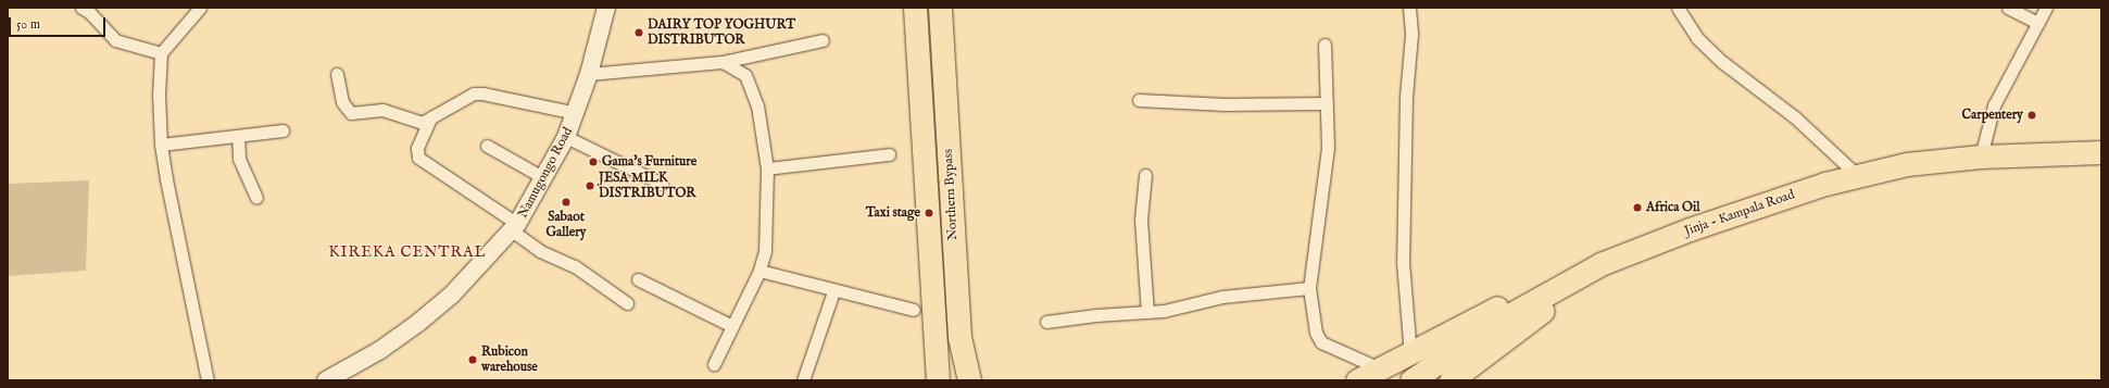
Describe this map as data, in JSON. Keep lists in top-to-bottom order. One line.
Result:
{"streets":{"highway":["Northern Bypass","Jinja - Kampala Road"],"main road":["Namugongo Road"]},"districts":["KIREKA CENTRAL"],"places":["DAIRY TOP YOGHURT DISTRIBUTOR","Carpentery","Gama's Furniture","JESA MILK DISTRIBUTOR","Sabaot Gallery","Africa Oil","Taxi stage","Rubicon warehouse"],"scale_bar":"50 m"}
